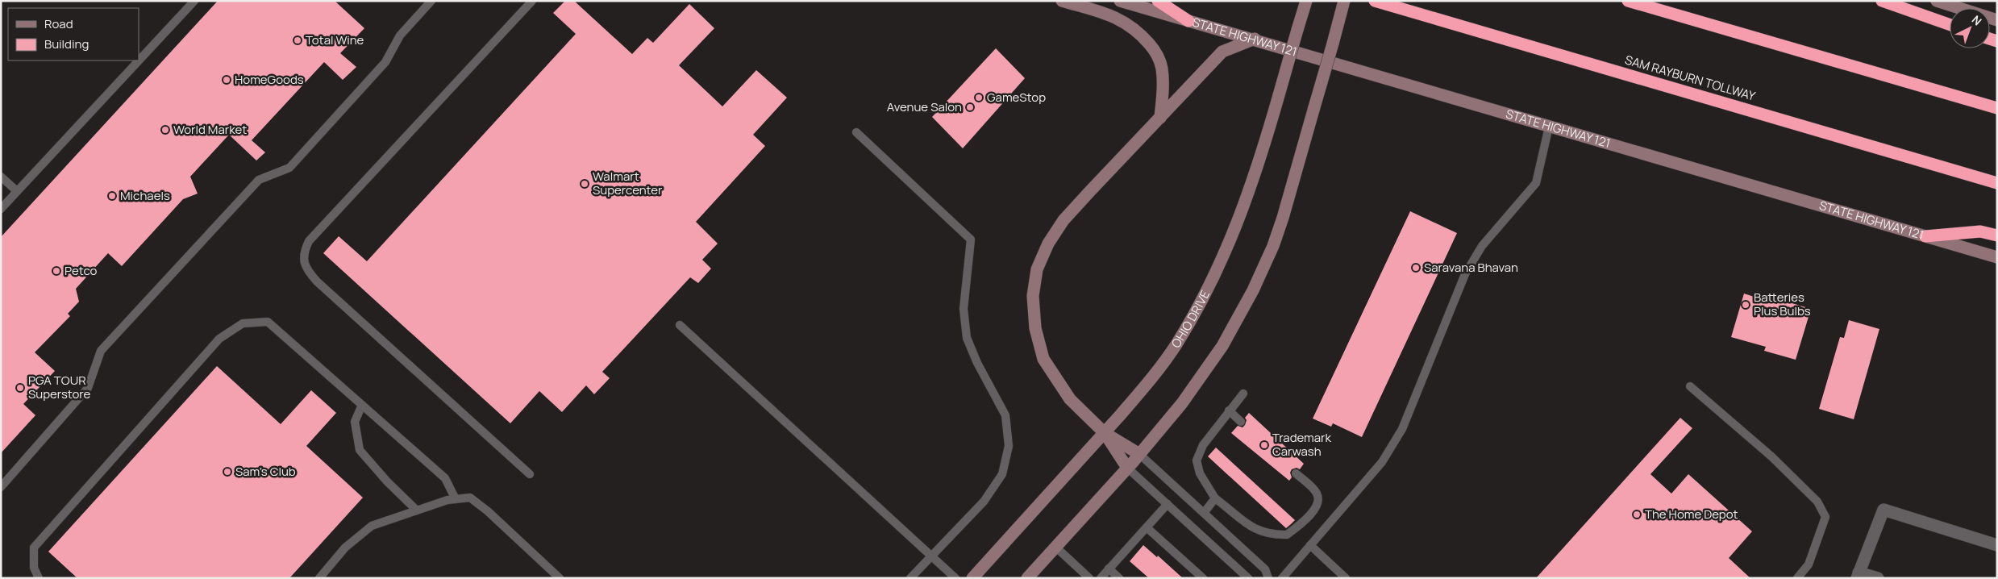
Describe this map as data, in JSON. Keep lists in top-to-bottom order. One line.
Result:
{"streets":{"highway":["SAM RAYBURN TOLLWAY"],"main road":["STATE HIGHWAY 121","OHIO DRIVE"]},"places":["Total Wine","HomeGoods","GameStop","Avenue Salon","World Market","Walmart Supercenter","Michaels","Saravana Bhavan","Petco","Batteries Plus Bulbs","PGA TOUR Superstore","Trademark Carwash","Sam's Club","The Home Depot"],"legend":["Road","Building"],"north":"top right"}
